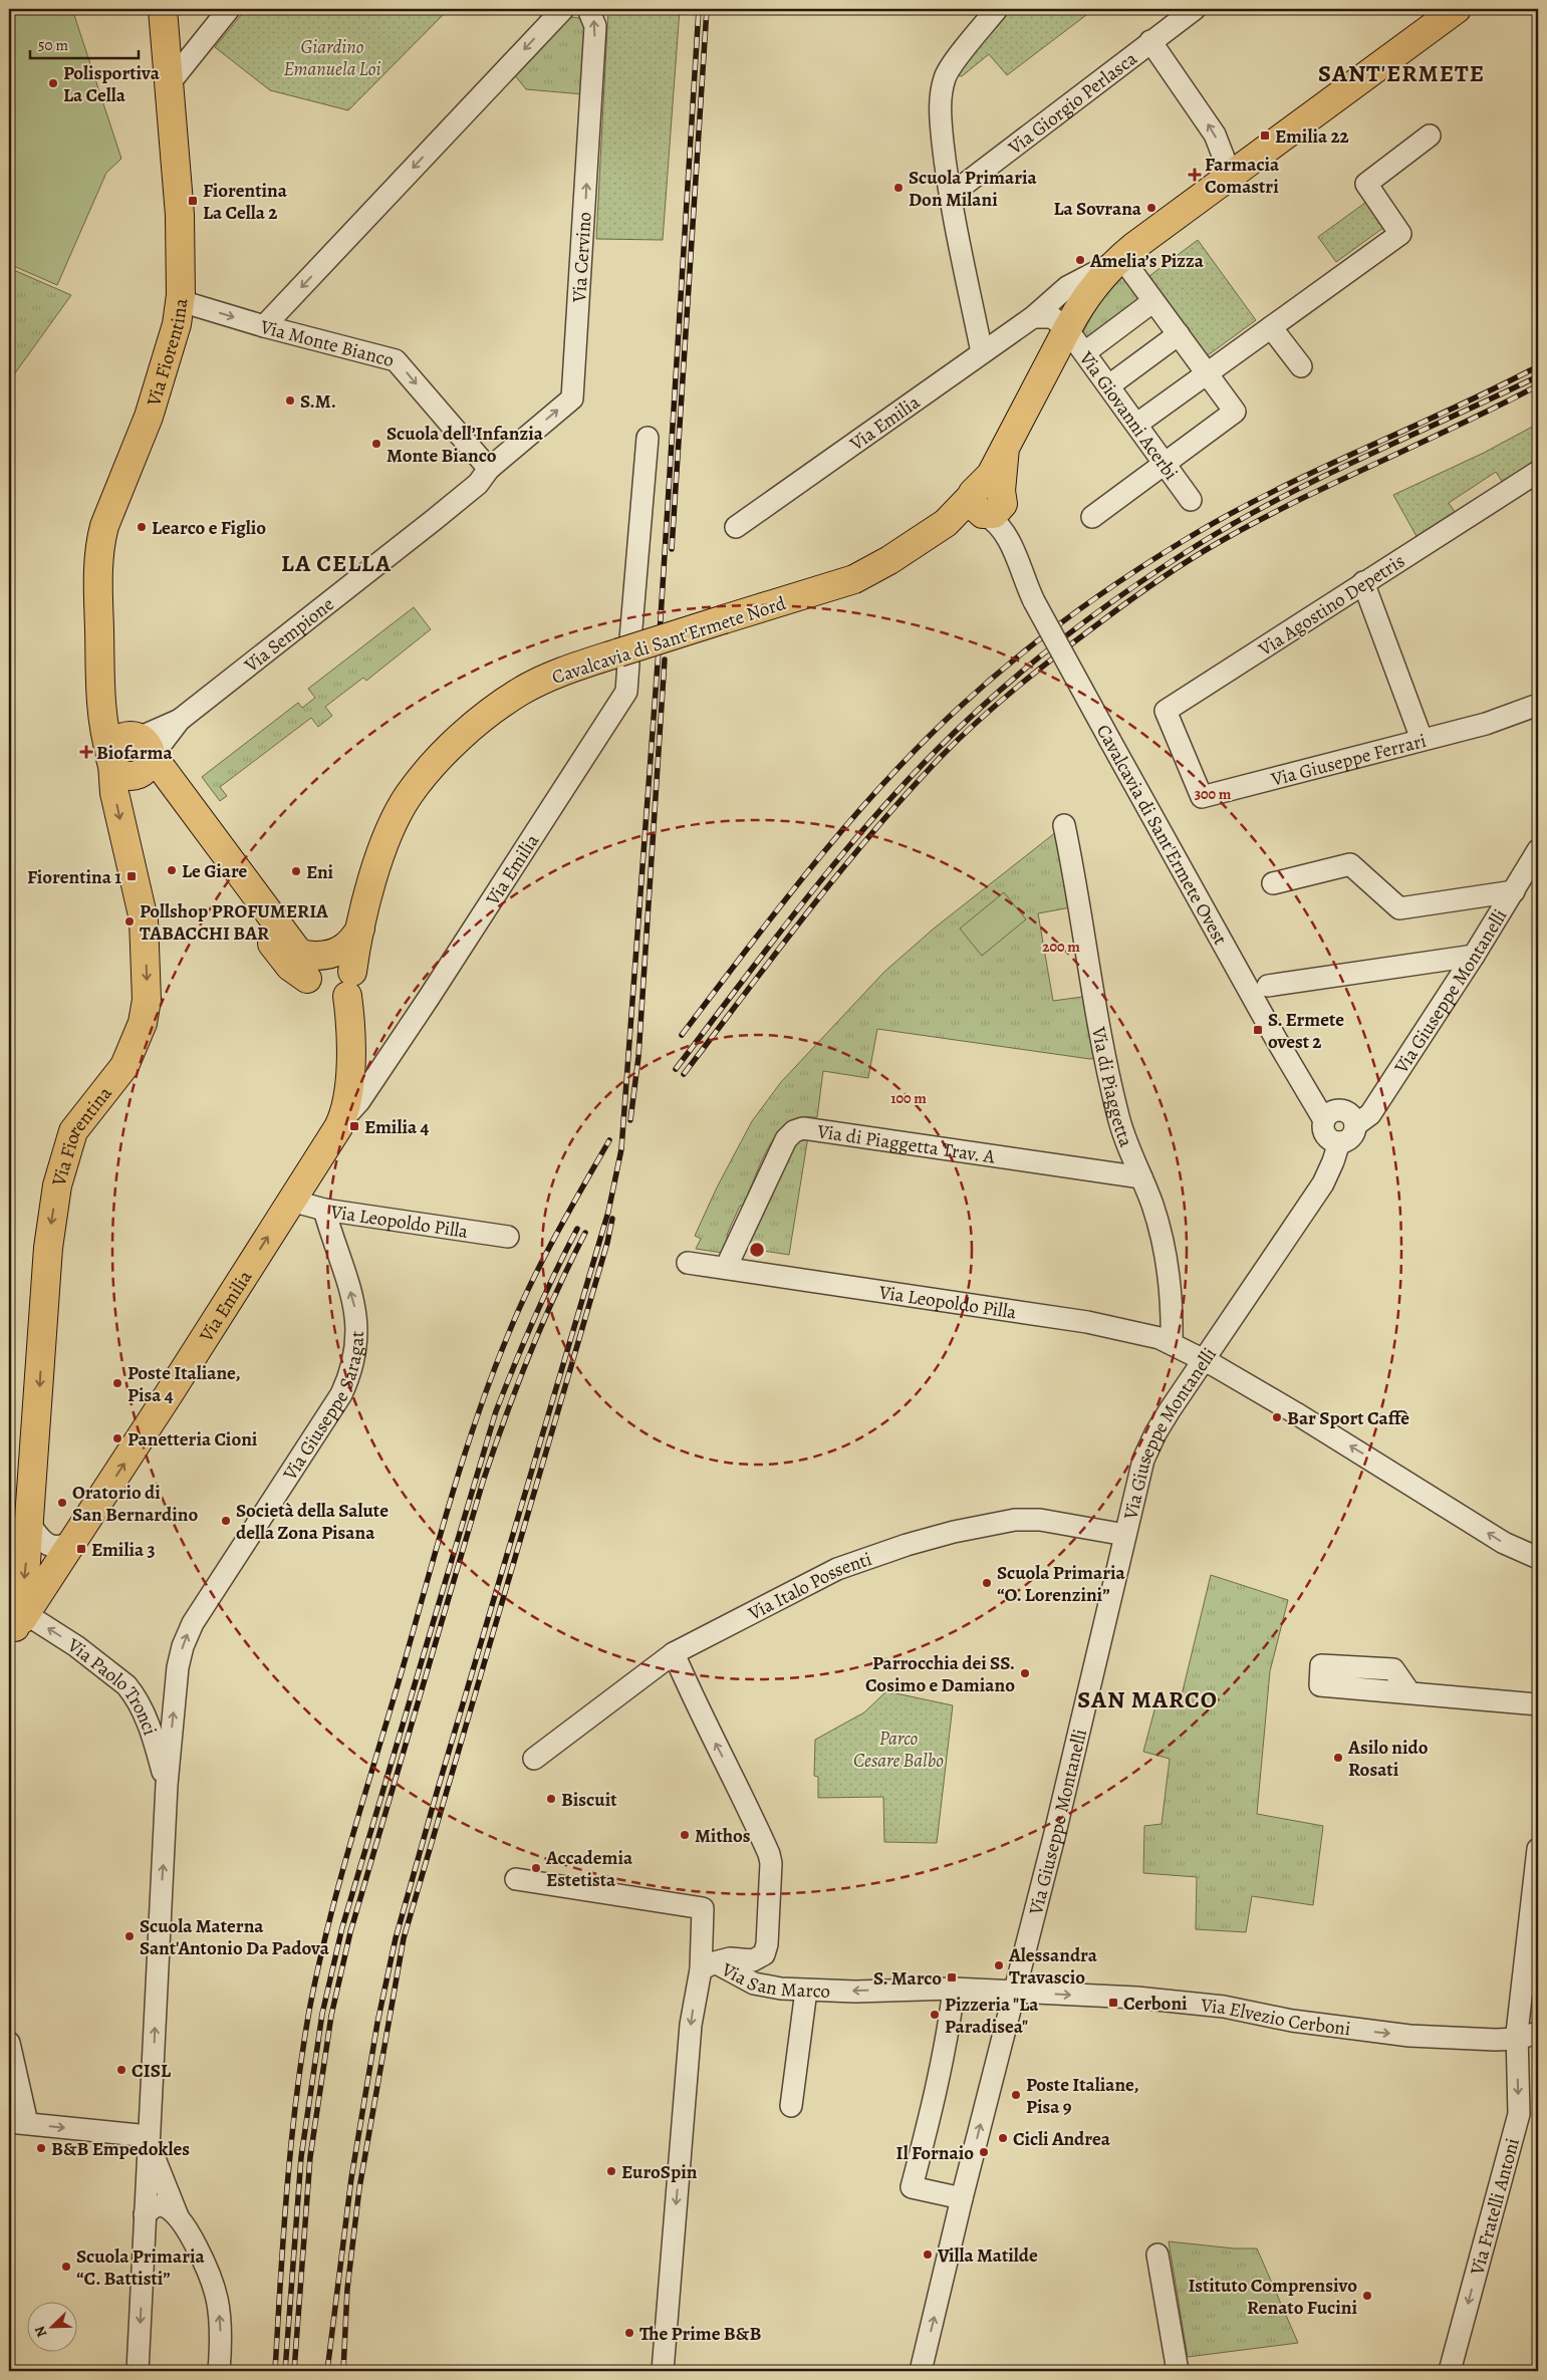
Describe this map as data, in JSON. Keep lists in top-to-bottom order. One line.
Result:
{"streets":{"main road":["Via Fiorentina","Via Emilia","Cavalcavia di Sant'Ermete Nord"],"street":["Via Giorgio Perlasca","Via Cervino","Via Monte Bianco","Via Giovanni Acerbi","Via Agostino Depetris","Via Sempione","Via Giuseppe Ferrari","Cavalcavia di Sant'Ermete Ovest","Via Giuseppe Montanelli","Via di Piaggetta","Via di Piaggetta Trav. A","Via Leopoldo Pilla","Via Giuseppe Saragat","Via Italo Possenti","Via Paolo Tronci","Via San Marco","Via Elvezio Cerboni","Via Fratelli Antoni"]},"crossings":[["Via Cervino","Via Monte Bianco"],["Via Cervino","Via Sempione"],["Via Monte Bianco","Via Fiorentina"],["Via Monte Bianco","Via Sempione"],["Via Fiorentina","Via Emilia"],["Via Fiorentina","Via Paolo Tronci"],["Via Giovanni Acerbi","Via Emilia"],["Via Emilia","Cavalcavia di Sant'Ermete Nord"],["Via Emilia","Cavalcavia di Sant'Ermete Ovest"],["Via Emilia","Via Leopoldo Pilla"],["Via Emilia","Via Paolo Tronci"],["Via Agostino Depetris","Via Giuseppe Ferrari"],["Cavalcavia di Sant'Ermete Nord","Cavalcavia di Sant'Ermete Ovest"],["Cavalcavia di Sant'Ermete Ovest","Via Giuseppe Montanelli"],["Via Giuseppe Montanelli","Via Leopoldo Pilla"],["Via Giuseppe Montanelli","Via Italo Possenti"],["Via Giuseppe Montanelli","Via San Marco"],["Via Giuseppe Montanelli","Via Elvezio Cerboni"],["Via di Piaggetta","Via di Piaggetta Trav. A"],["Via di Piaggetta","Via Leopoldo Pilla"],["Via di Piaggetta Trav. A","Via Leopoldo Pilla"],["Via Leopoldo Pilla","Via Giuseppe Saragat"],["Via Giuseppe Saragat","Via Paolo Tronci"],["Via San Marco","Via Elvezio Cerboni"],["Via Elvezio Cerboni","Via Fratelli Antoni"]],"one_way":["Via Cervino","Via Monte Bianco","Via Fiorentina","Via Paolo Tronci","Via Elvezio Cerboni","Via Fratelli Antoni"],"districts":["SANT'ERMETE","LA CELLA","SAN MARCO"],"parks":["Giardino Emanuela Loi","Parco Cesare Balbo"],"places":{"other":["Polisportiva La Cella","Scuola Primaria Don Milani","La Sovrana","Amelia’s Pizza","S.M.","Scuola dell’Infanzia Monte Bianco","Learco e Figlio","Le Giare","Eni","Pollshop PROFUMERIA TABACCHI BAR","Poste Italiane, Pisa 4","Bar Sport Caffè","Panetteria Cioni","Oratorio di San Bernardino","Società della Salute della Zona Pisana","Scuola Primaria “O. Lorenzini”","Parrocchia dei SS. Cosimo e Damiano","Asilo nido Rosati","Biscuit","Mithos","Accademia Estetista","Scuola Materna Sant'Antonio Da Padova","Alessandra Travascio","Pizzeria \"La Paradisea\"","CISL","Poste Italiane, Pisa 9","Cicli Andrea","B&B Empedokles","Il Fornaio","EuroSpin","Villa Matilde","Scuola Primaria “C. Battisti”","Istituto Comprensivo Renato Fucini","The Prime B&B"],"transit":["Emilia 22","Fiorentina La Cella 2","Fiorentina 1","S. Ermete ovest 2","Emilia 4","Emilia 3","S. Marco","Cerboni"],"health":["Farmacia Comastri","Biofarma"]},"scale_bar":"50 m","north":"bottom left","rings":["300 m","200 m","100 m"]}
